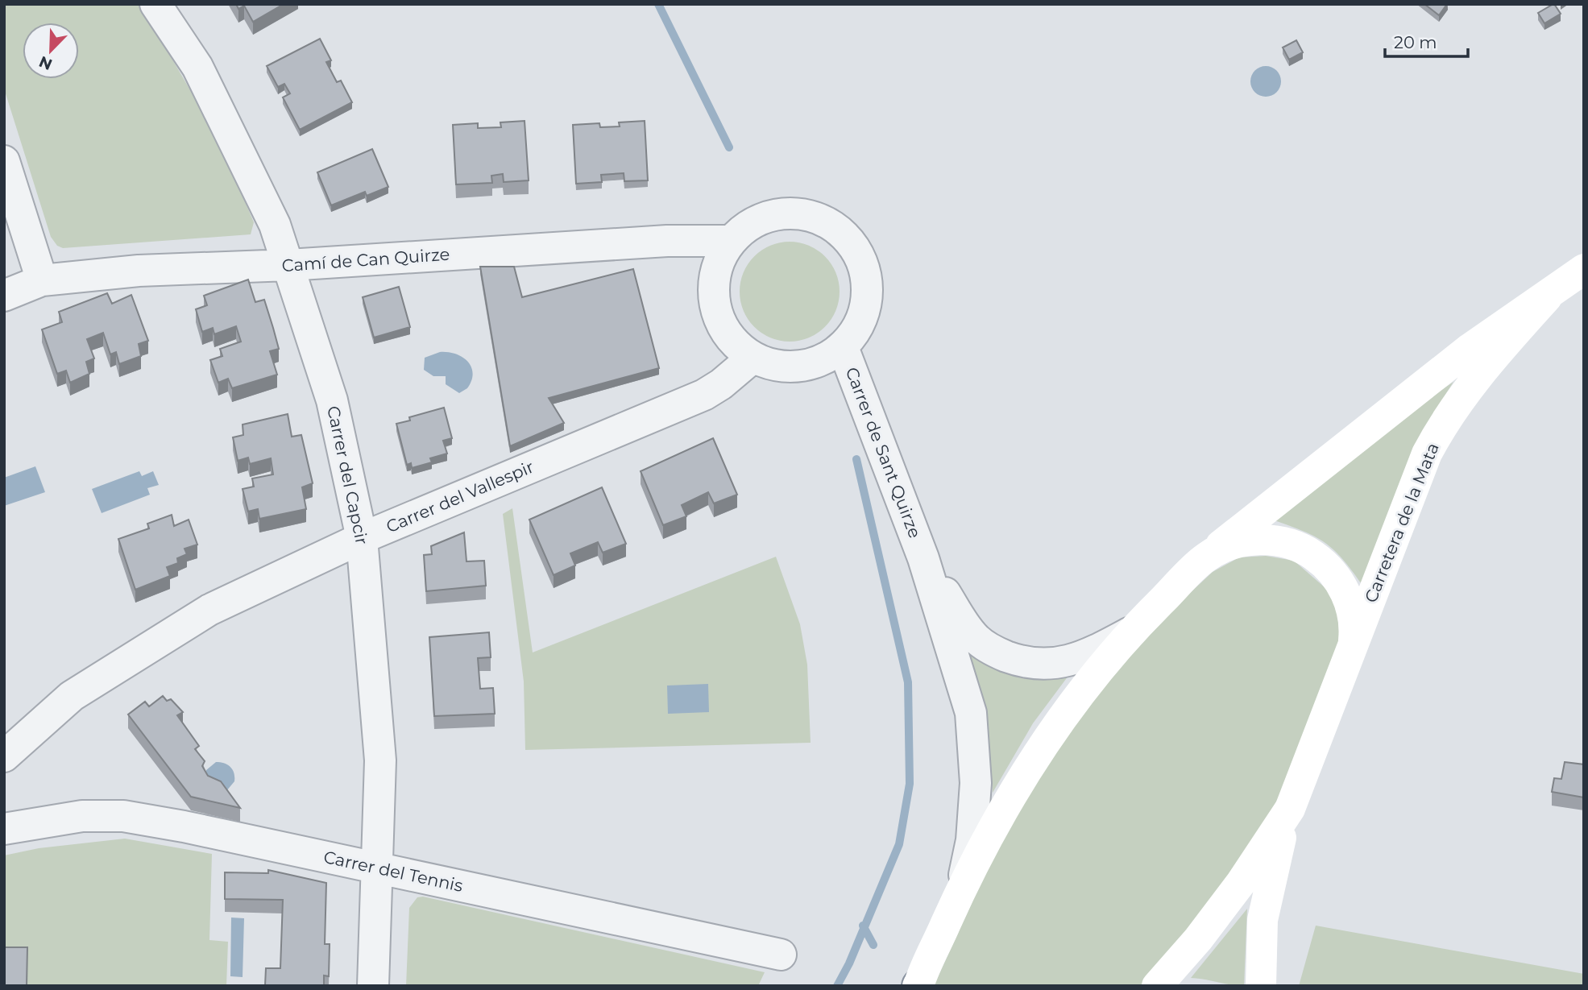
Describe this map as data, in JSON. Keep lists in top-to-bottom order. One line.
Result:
{"streets":{"main road":["Carretera de la Mata"],"street":["Camí de Can Quirze","Carrer de Sant Quirze","Carrer del Capcir","Carrer del Vallespir","Carrer del Tennis"]},"crossings":[["Camí de Can Quirze","Carrer de Sant Quirze"],["Camí de Can Quirze","Carrer del Capcir"],["Camí de Can Quirze","Carrer del Vallespir"],["Carrer de Sant Quirze","Carrer del Vallespir"],["Carrer del Capcir","Carrer del Vallespir"],["Carrer del Capcir","Carrer del Tennis"]],"scale_bar":"20 m","north":"bottom left"}
